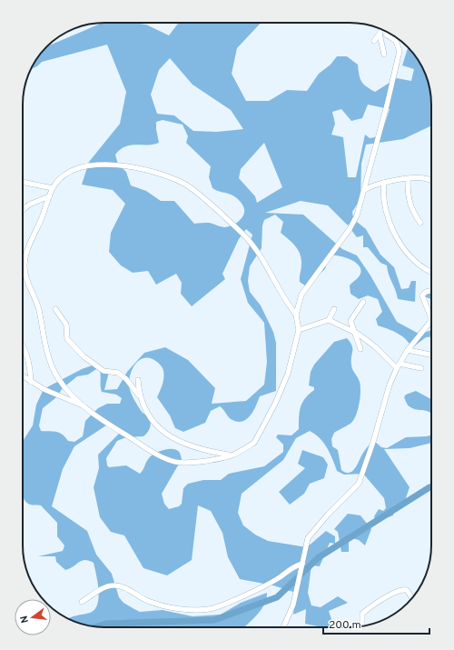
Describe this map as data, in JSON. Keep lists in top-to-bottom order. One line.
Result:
{"scale_bar":"200 m","north":"left"}
